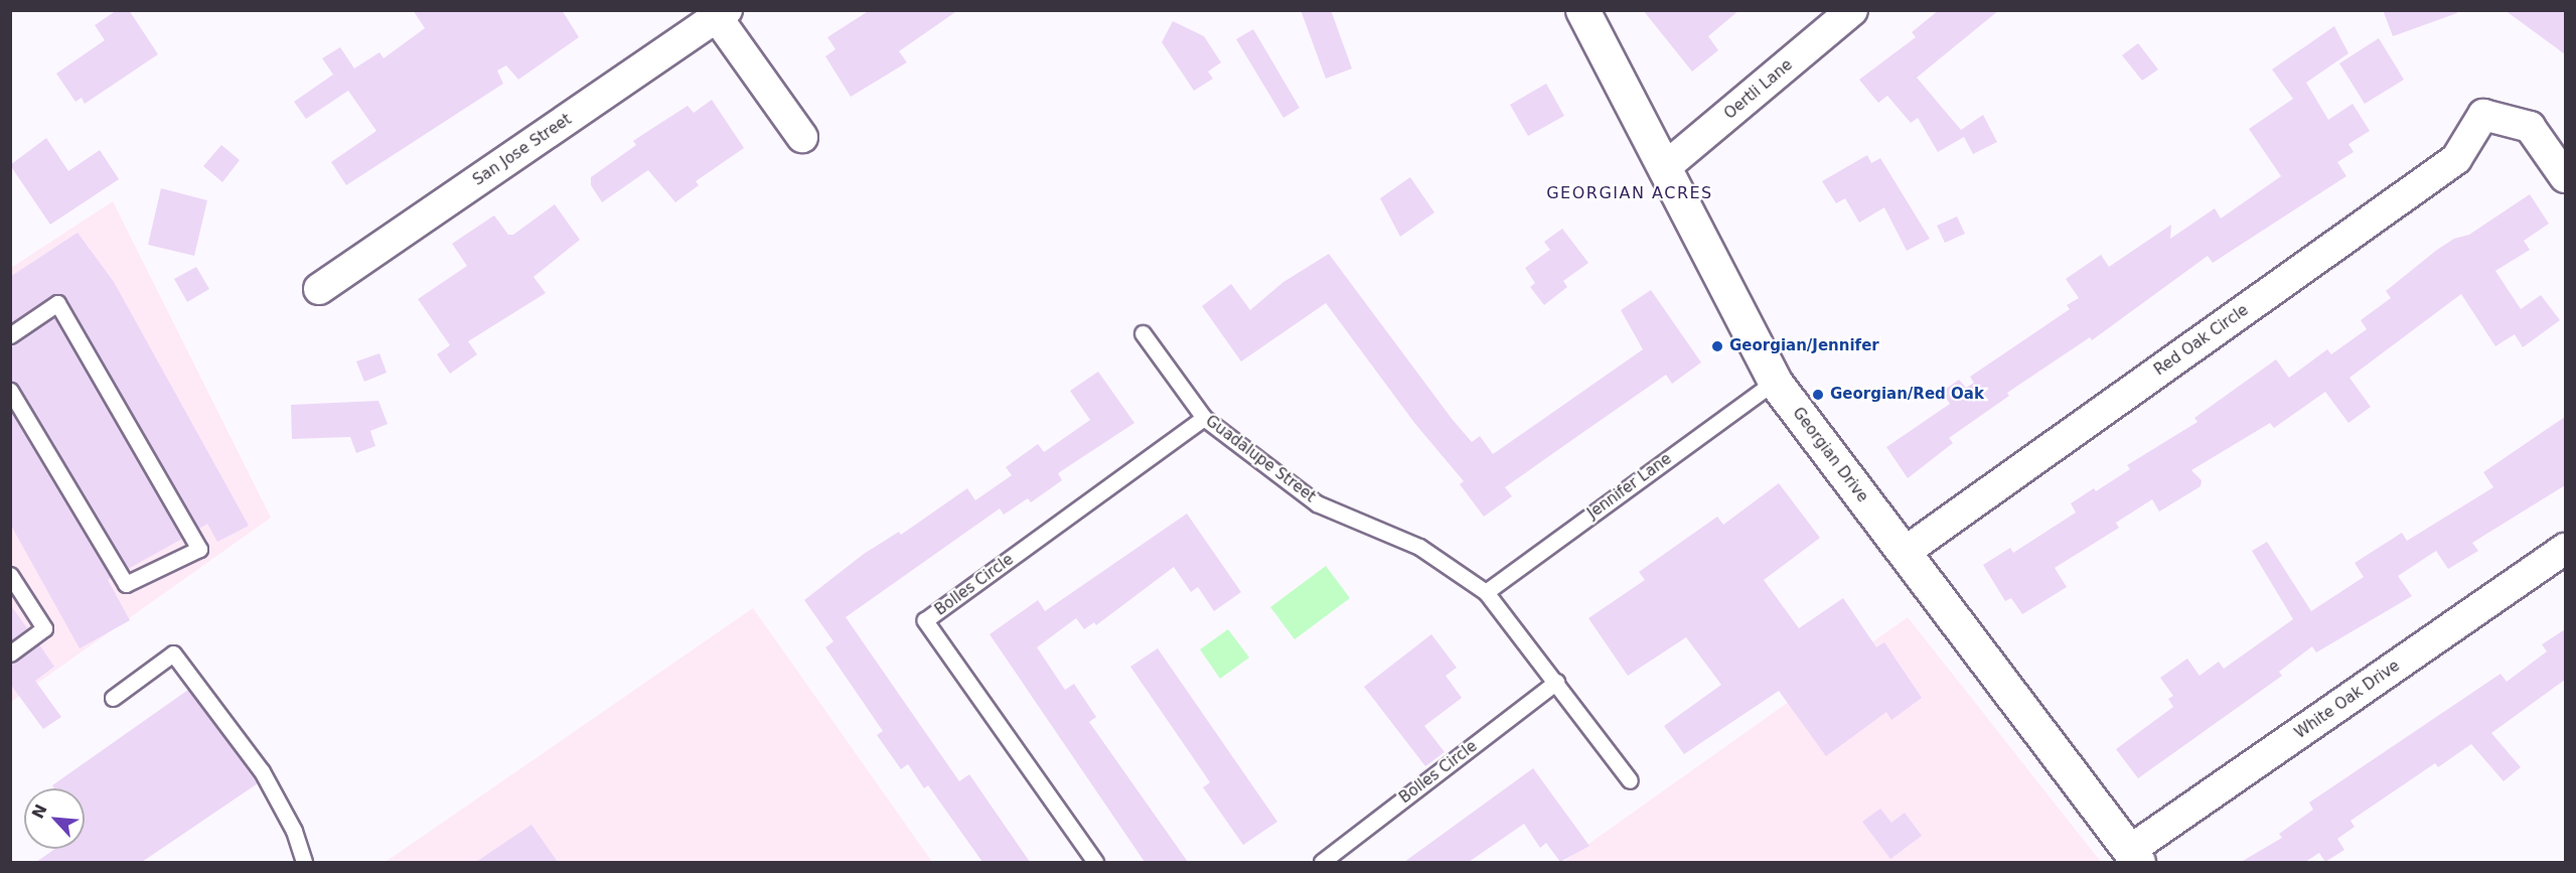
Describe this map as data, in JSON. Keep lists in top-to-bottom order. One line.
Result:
{"streets":{"street":["Oertli Lane","San Jose Street","Red Oak Circle","Georgian Drive","White Oak Drive"],"lane":["Guadalupe Street","Jennifer Lane","Bolles Circle"]},"crossings":[["Oertli Lane","Georgian Drive"],["Red Oak Circle","Georgian Drive"],["Georgian Drive","Jennifer Lane"],["Georgian Drive","White Oak Drive"],["Guadalupe Street","Jennifer Lane"],["Guadalupe Street","Bolles Circle"]],"districts":["GEORGIAN ACRES"],"places":["Georgian/Jennifer","Georgian/Red Oak"],"north":"top left"}
